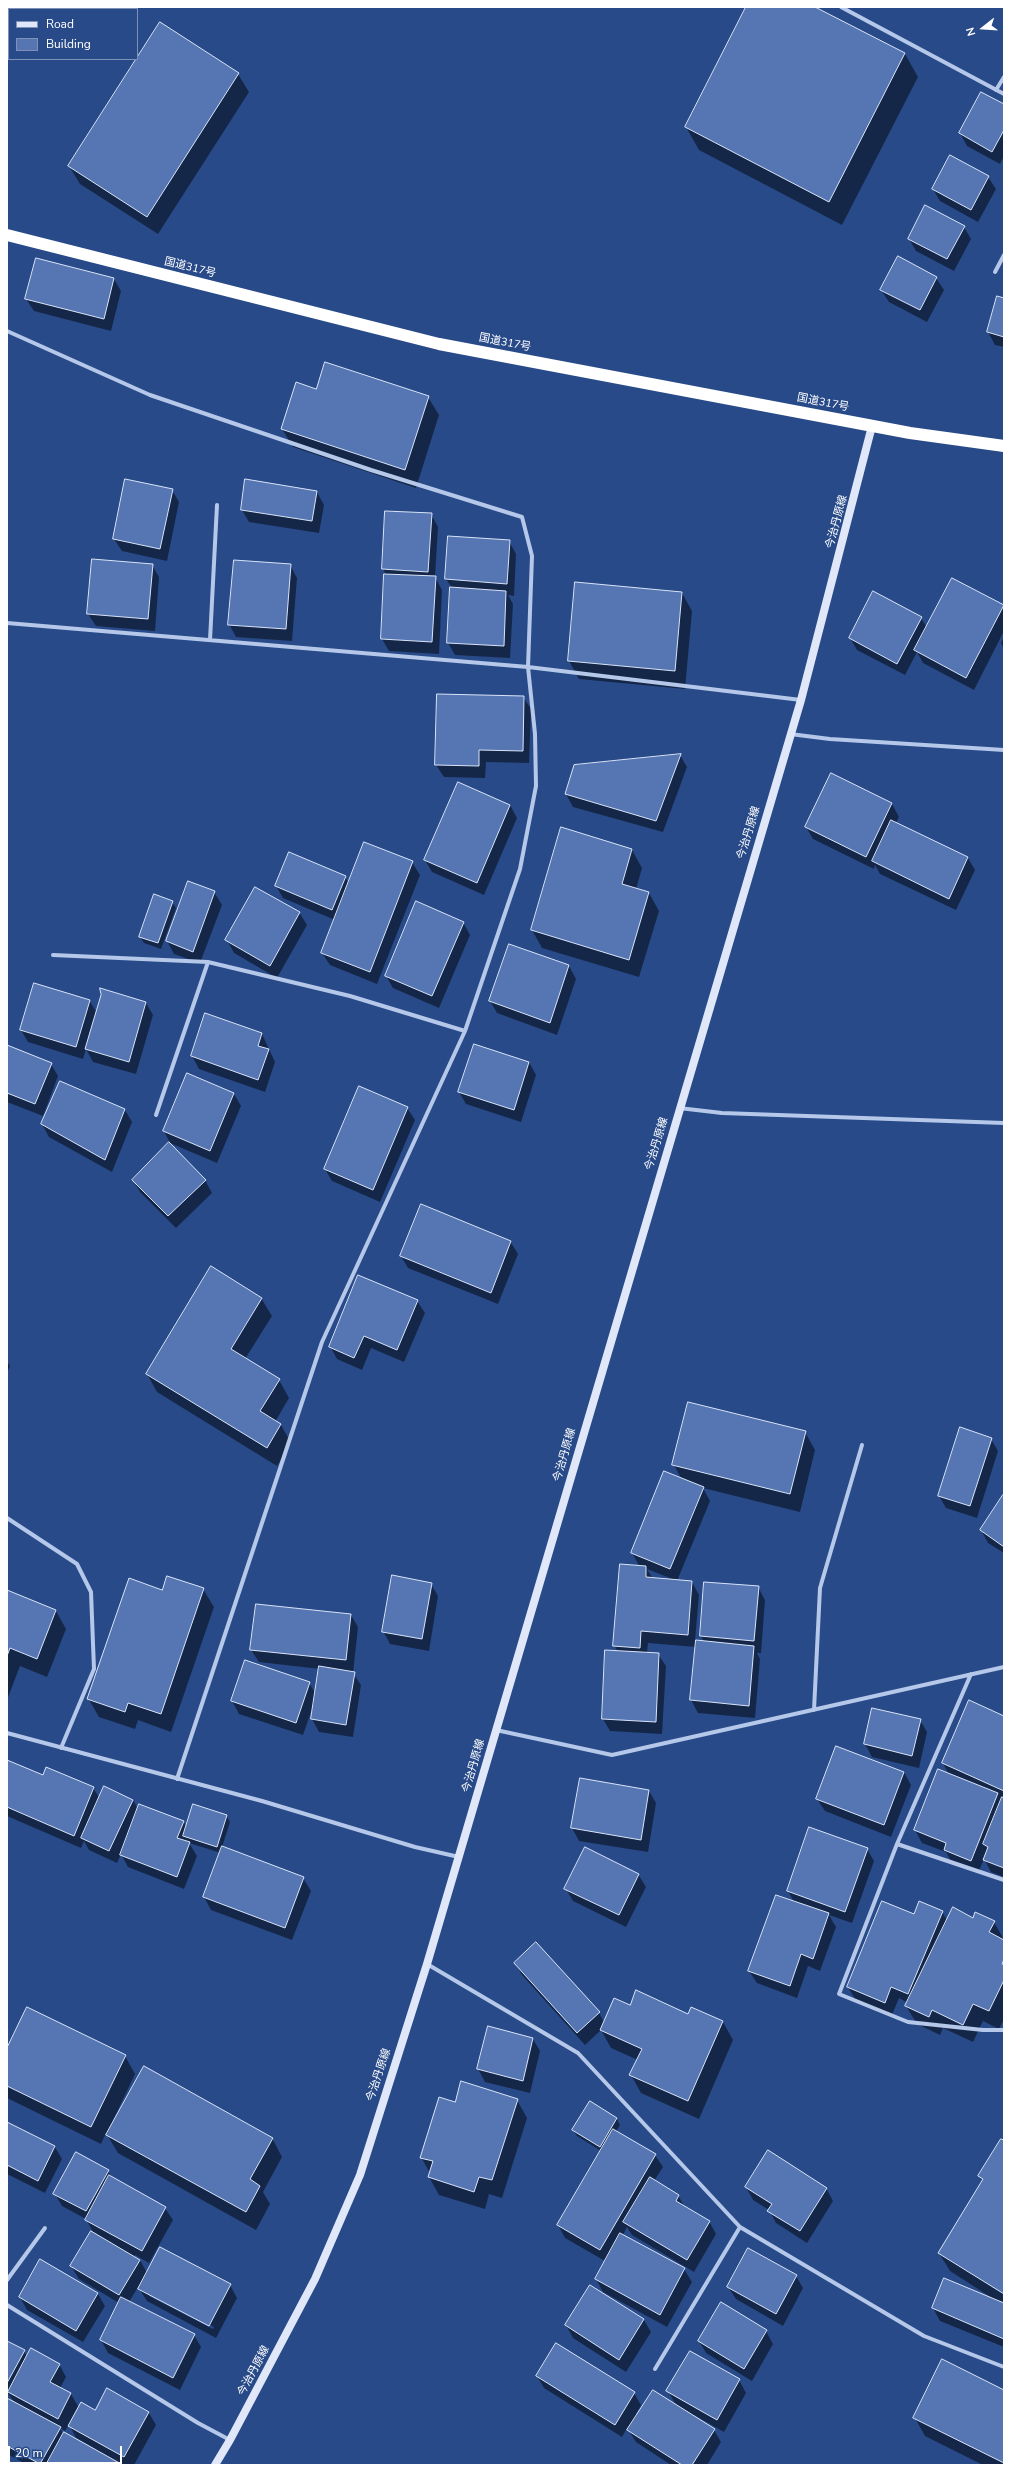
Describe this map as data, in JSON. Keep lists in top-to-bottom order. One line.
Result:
{"streets":{"highway":["国道317号"],"main road":["今治丹原線"]},"crossings":[["国道317号","今治丹原線"]],"legend":["Road","Building"],"scale_bar":"20 m","north":"left"}
